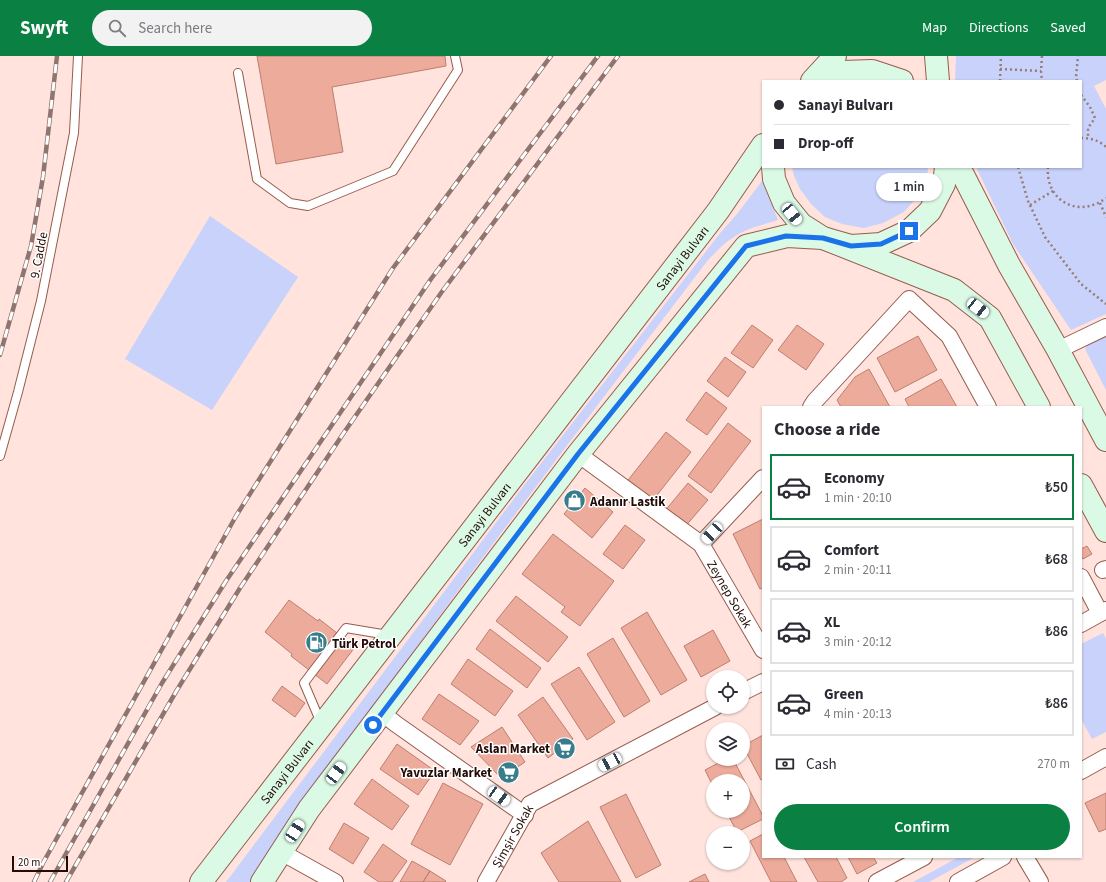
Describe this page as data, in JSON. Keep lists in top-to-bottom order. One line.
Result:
{"streets":{"main road":["Sanayi Bulvarı"],"street":["Zeynep Sokak","Şimşir Sokak"],"lane":["9. Cadde"]},"places":{"shop":["Adanır Lastik"],"fuel station":["Türk Petrol"],"supermarket":["Aslan Market","Yavuzlar Market"]},"scale_bar":"20 m","page":{"header":"Swyft","search":"Search here","nav":["Map","Directions","Saved"],"banner":["Sanayi Bulvarı","Drop-off"],"bubble":"1 min","heading":"Choose a ride","list":[{"name":"Economy","note":"1 min · 20:10","value":"₺50"},{"name":"Comfort","note":"2 min · 20:11","value":"₺68"},{"name":"XL","note":"3 min · 20:12","value":"₺86"},{"name":"Green","note":"4 min · 20:13","value":"₺86"}],"map_buttons":["+","−"],"pay":["Cash","270 m"],"buttons":"Confirm","scale":"20 m"}}
